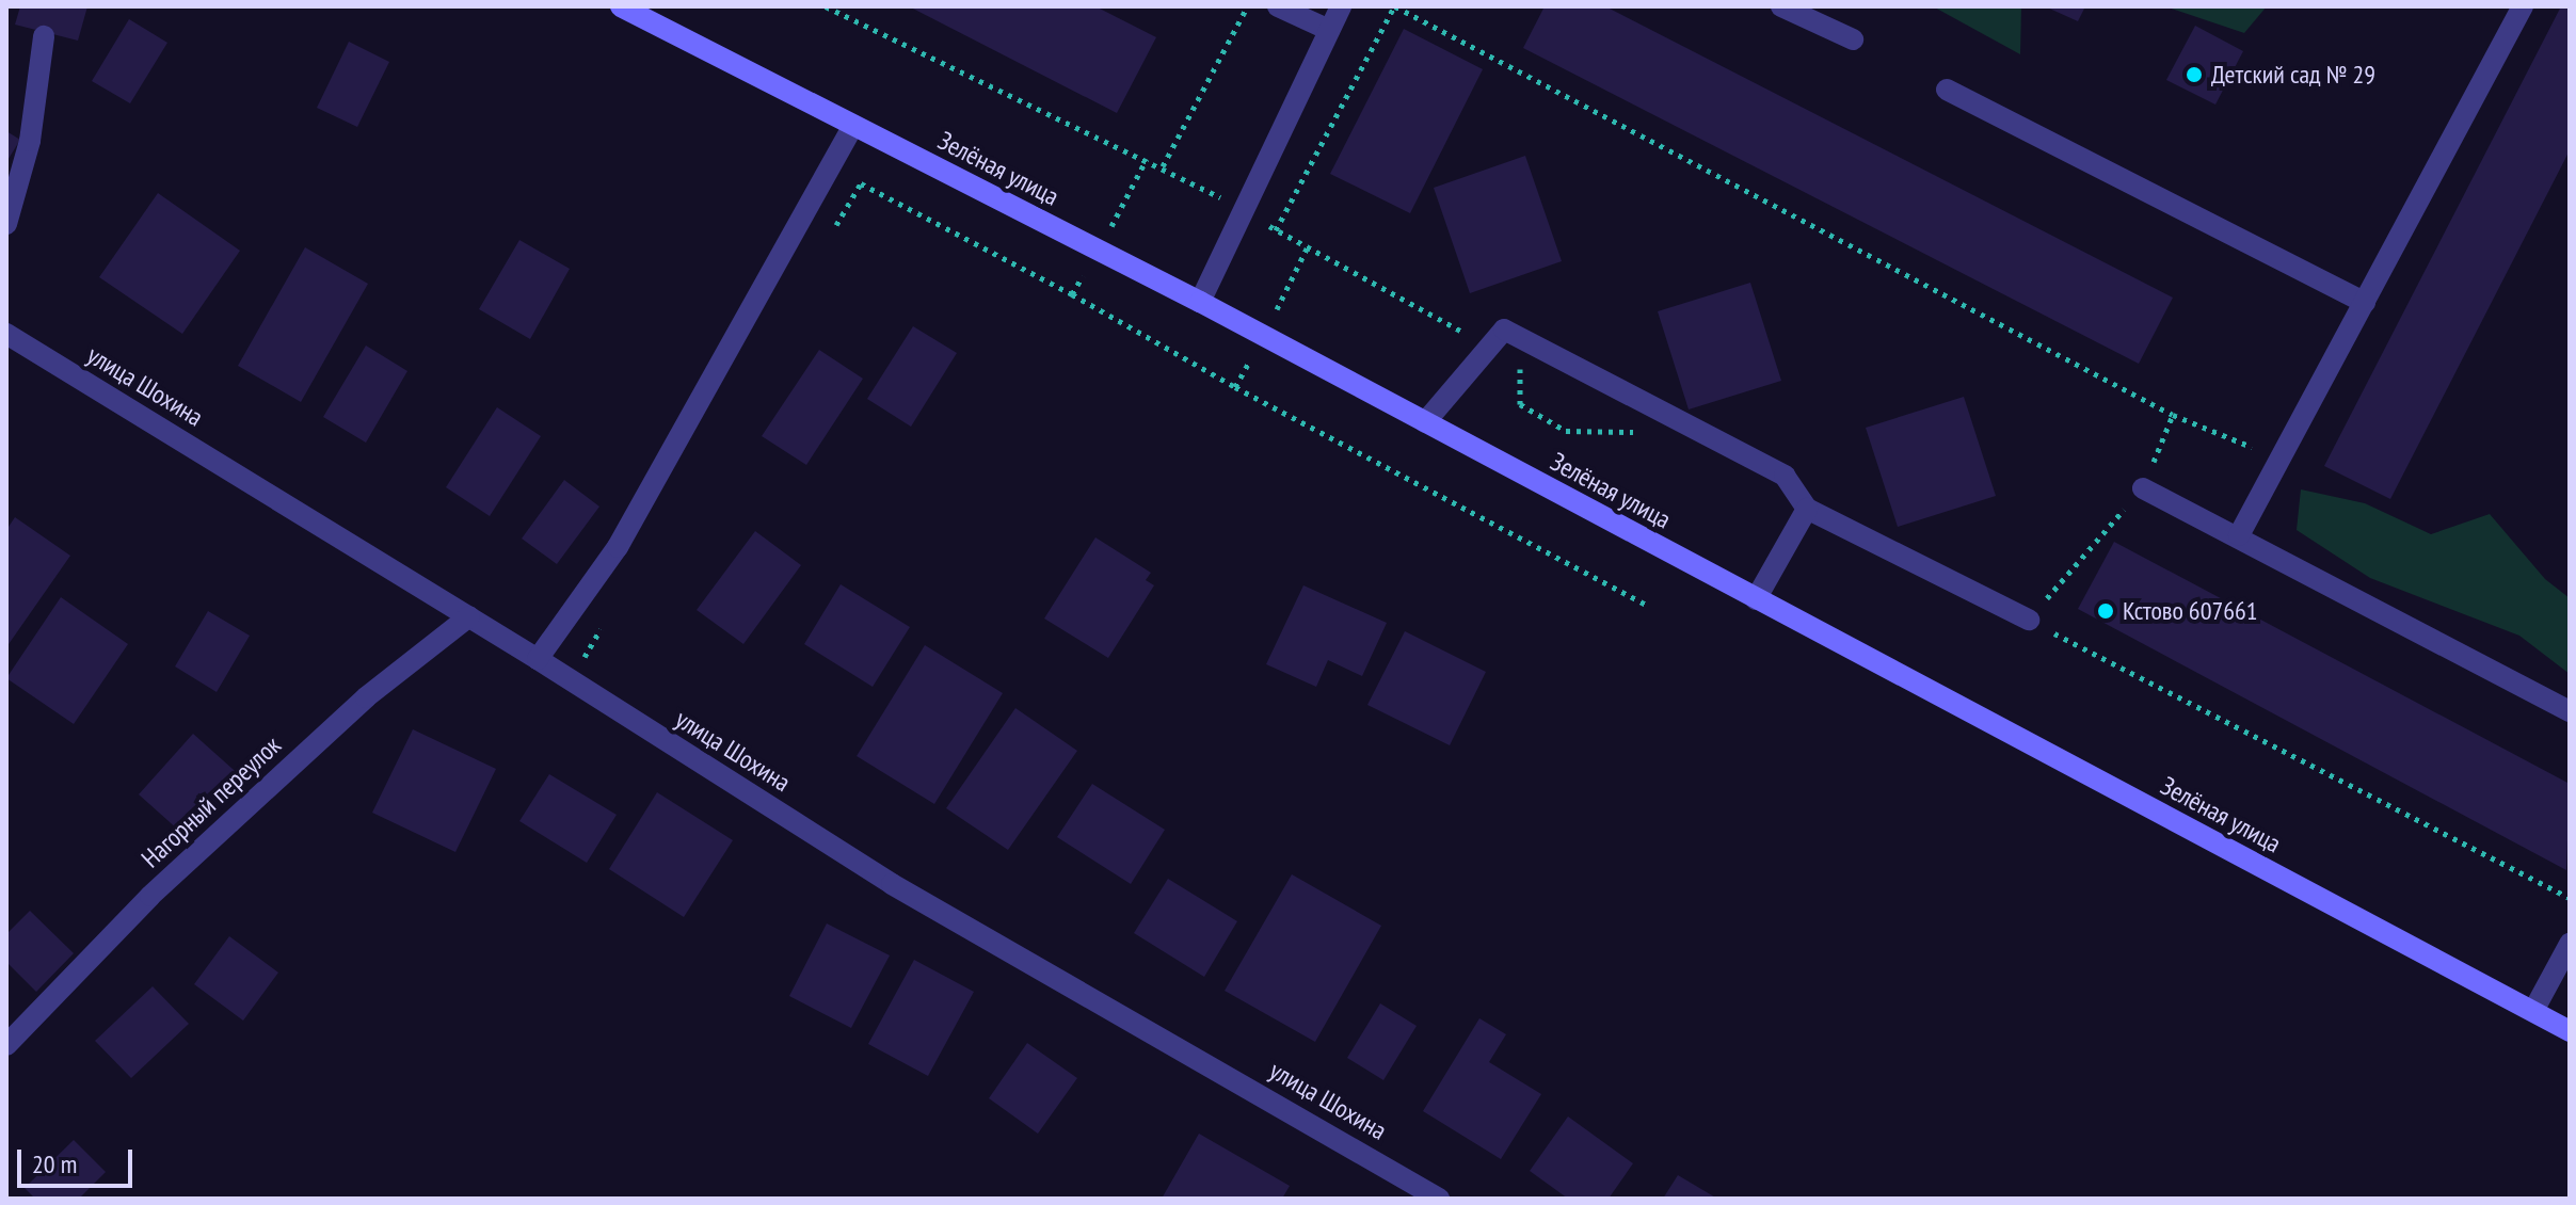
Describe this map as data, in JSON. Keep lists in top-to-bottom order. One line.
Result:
{"streets":{"main road":["Зелёная улица"],"street":["улица Шохина","Нагорный переулок"]},"crossings":[["улица Шохина","Нагорный переулок"]],"places":["Детский сад № 29","Кстово 607661"],"scale_bar":"20 m"}
